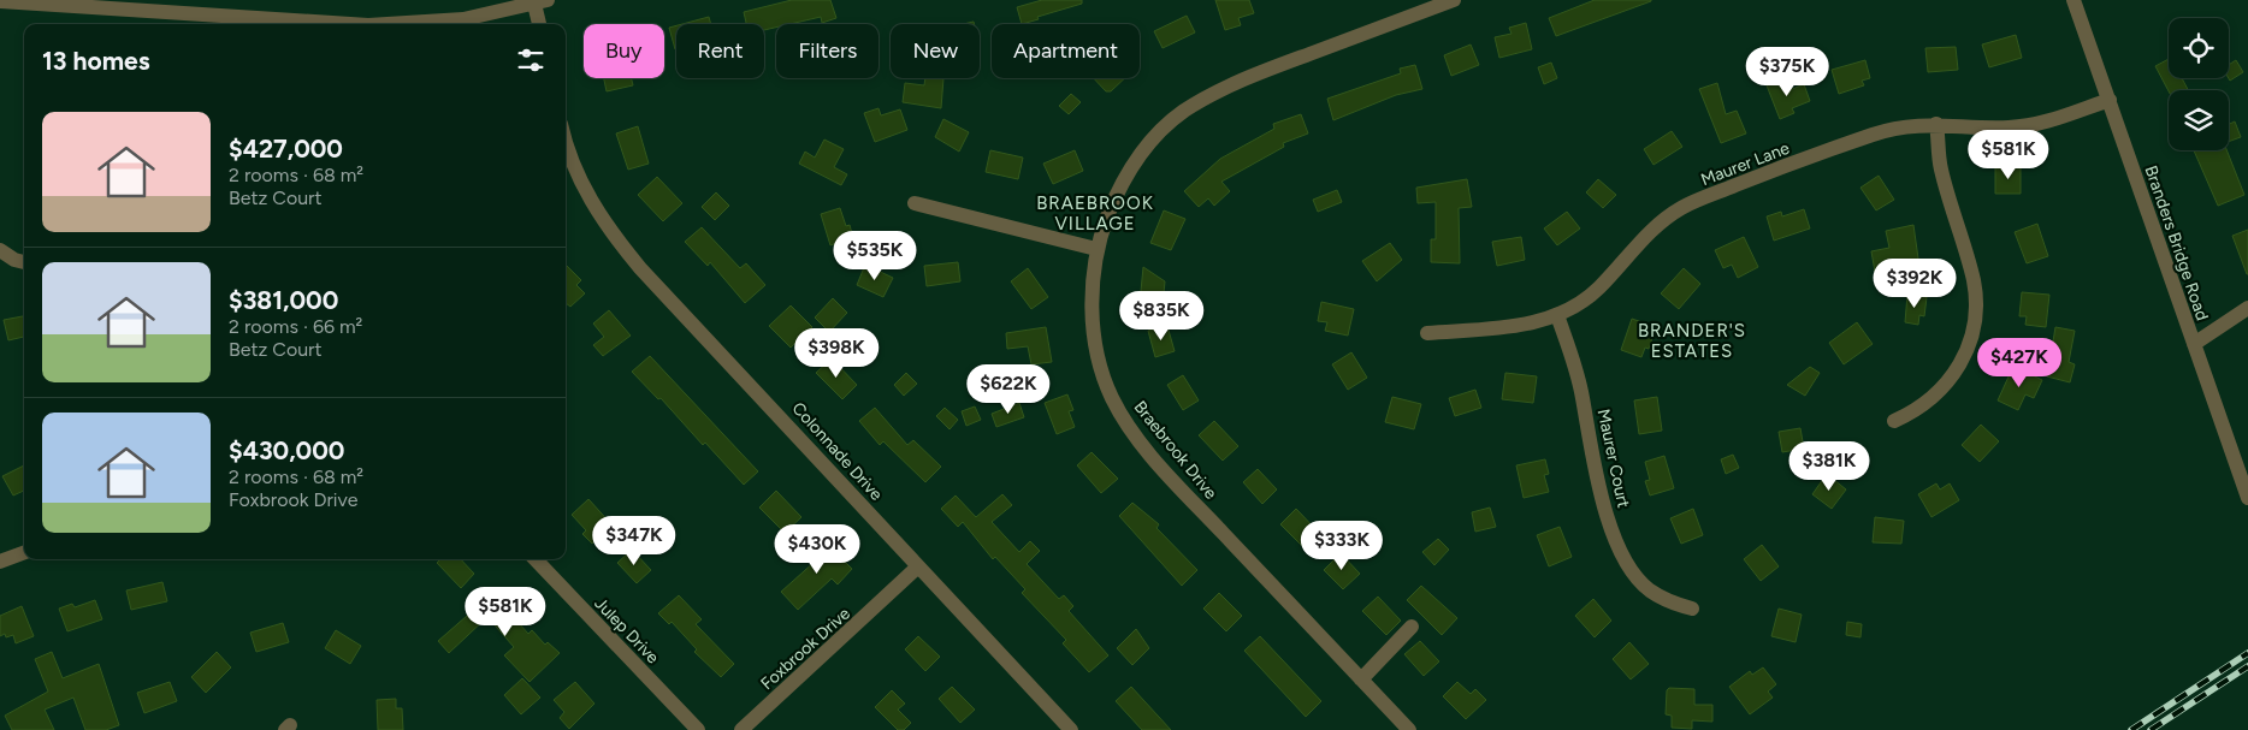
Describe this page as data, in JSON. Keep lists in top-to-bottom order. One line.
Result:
{"streets":{"street":["Maurer Lane","Branders Bridge Road","Braebrook Drive","Colonnade Drive","Maurer Court","Julep Drive","Foxbrook Drive"]},"crossings":[["Maurer Lane","Branders Bridge Road"],["Maurer Lane","Maurer Court"],["Colonnade Drive","Foxbrook Drive"]],"districts":["BRAEBROOK VILLAGE","BRANDER'S ESTATES"],"page":{"chip":["Buy","Rent","Filters","New","Apartment"],"heading":"13 homes","price":["$375K","$581K","$535K","$392K","$835K","$398K","$427K","$622K","$381K","$347K","$333K","$430K","$581K"],"list":[{"name":"$427,000","note":"2 rooms · 68 m² · Betz Court"},{"name":"$381,000","note":"2 rooms · 66 m² · Betz Court"},{"name":"$430,000","note":"2 rooms · 68 m² · Foxbrook Drive"}]}}
